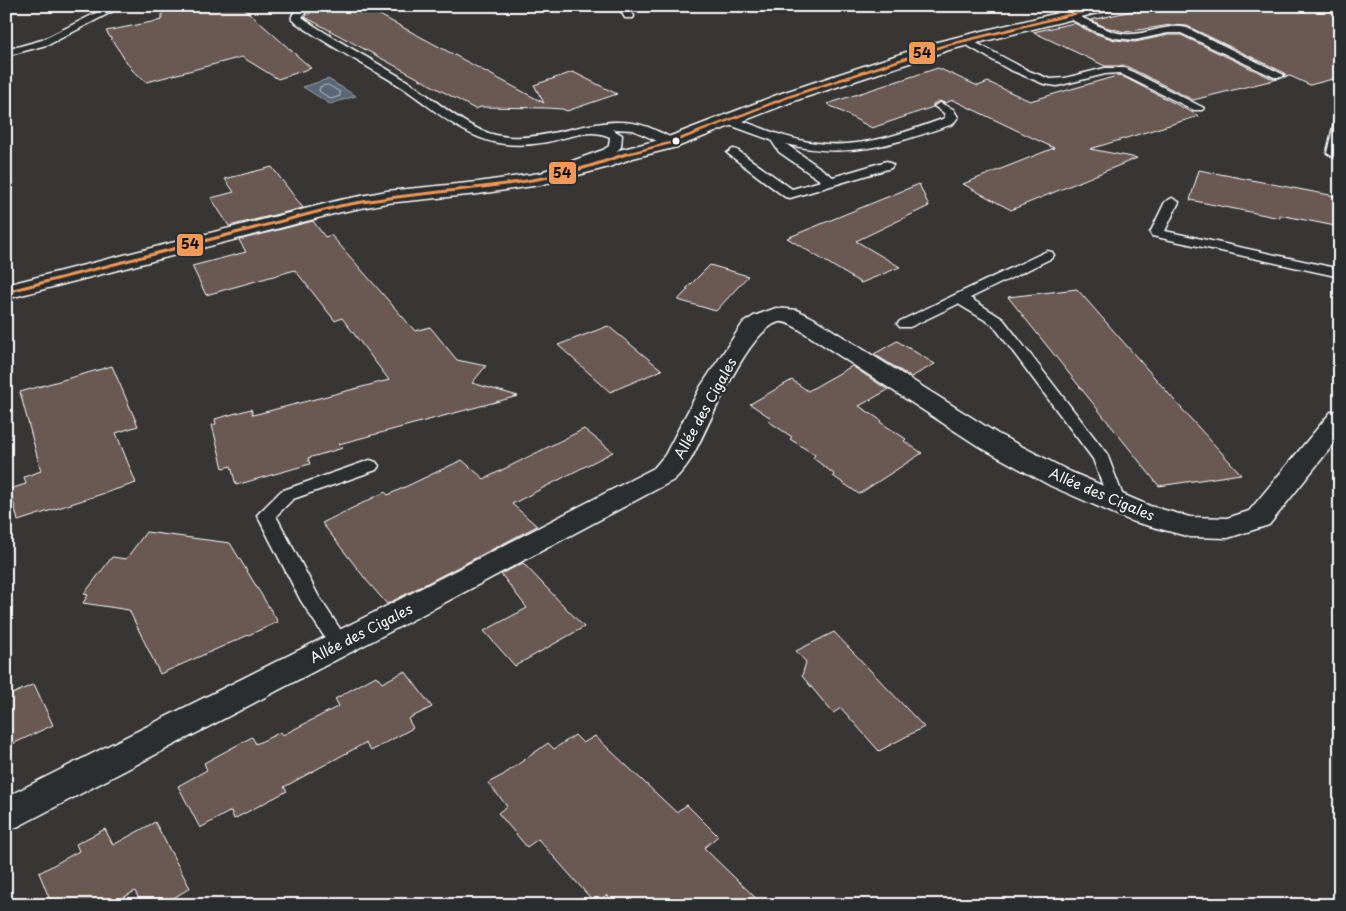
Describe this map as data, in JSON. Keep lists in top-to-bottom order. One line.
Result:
{"streets":{"street":["Allée des Cigales"]},"lines":["transit line 54"]}
